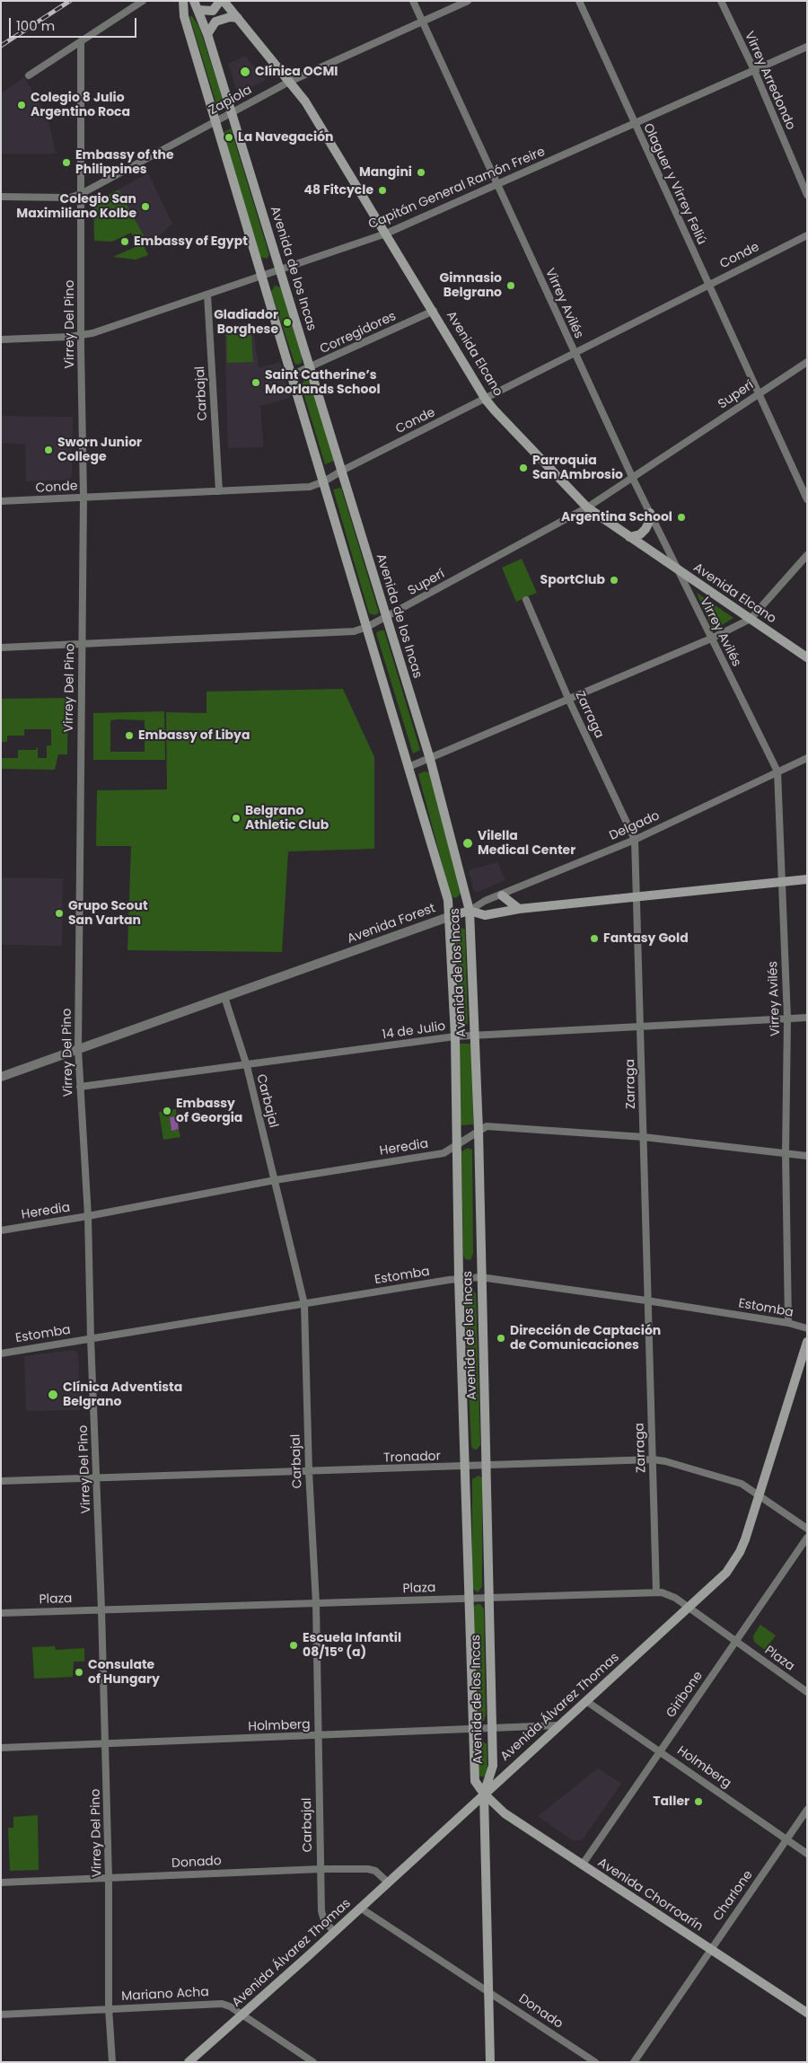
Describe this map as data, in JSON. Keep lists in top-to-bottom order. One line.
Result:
{"streets":{"main road":["Avenida de los Incas","Avenida Elcano","Avenida Forest","Avenida Álvarez Thomas","Avenida Chorroarín"],"street":["Virrey Arredondo","Zapiola","Olaguer y Virrey Feliú","Capitán General Ramón Freire","Conde","Virrey Avilés","Virrey Del Pino","Corregidores","Carbajal","Superí","Zarraga","Delgado","14 de Julio","Heredia","Estomba","Tronador","Plaza","Giribone","Holmberg","Donado","Charlone","Mariano Acha"]},"crossings":[["Virrey Arredondo","Capitán General Ramón Freire"],["Zapiola","Avenida de los Incas"],["Zapiola","Virrey Avilés"],["Zapiola","Virrey Del Pino"],["Zapiola","Avenida Elcano"],["Olaguer y Virrey Feliú","Capitán General Ramón Freire"],["Olaguer y Virrey Feliú","Conde"],["Olaguer y Virrey Feliú","Superí"],["Capitán General Ramón Freire","Avenida de los Incas"],["Capitán General Ramón Freire","Virrey Avilés"],["Capitán General Ramón Freire","Virrey Del Pino"],["Capitán General Ramón Freire","Avenida Elcano"],["Capitán General Ramón Freire","Carbajal"],["Conde","Avenida de los Incas"],["Conde","Virrey Avilés"],["Conde","Virrey Del Pino"],["Conde","Avenida Elcano"],["Conde","Carbajal"],["Avenida de los Incas","Corregidores"],["Avenida de los Incas","Superí"],["Avenida de los Incas","Delgado"],["Avenida de los Incas","Avenida Forest"],["Avenida de los Incas","14 de Julio"],["Avenida de los Incas","Heredia"],["Avenida de los Incas","Estomba"],["Avenida de los Incas","Tronador"],["Avenida de los Incas","Plaza"],["Avenida de los Incas","Avenida Álvarez Thomas"],["Avenida de los Incas","Holmberg"],["Avenida de los Incas","Donado"],["Avenida de los Incas","Avenida Chorroarín"],["Virrey Avilés","Avenida Elcano"],["Virrey Avilés","Superí"],["Virrey Avilés","Delgado"],["Virrey Avilés","Avenida Forest"],["Virrey Avilés","14 de Julio"],["Virrey Avilés","Heredia"],["Virrey Avilés","Estomba"],["Virrey Del Pino","Superí"],["Virrey Del Pino","Avenida Forest"],["Virrey Del Pino","14 de Julio"],["Virrey Del Pino","Heredia"],["Virrey Del Pino","Estomba"],["Virrey Del Pino","Tronador"],["Virrey Del Pino","Plaza"],["Virrey Del Pino","Holmberg"],["Virrey Del Pino","Donado"],["Virrey Del Pino","Mariano Acha"],["Corregidores","Avenida Elcano"],["Avenida Elcano","Superí"],["Carbajal","Avenida Forest"],["Carbajal","14 de Julio"],["Carbajal","Heredia"],["Carbajal","Estomba"],["Carbajal","Tronador"],["Carbajal","Plaza"],["Carbajal","Avenida Álvarez Thomas"],["Carbajal","Holmberg"],["Carbajal","Donado"],["Zarraga","Delgado"],["Zarraga","Avenida Forest"],["Zarraga","14 de Julio"],["Zarraga","Heredia"],["Zarraga","Estomba"],["Zarraga","Tronador"],["Zarraga","Plaza"],["Delgado","Avenida Forest"],["Tronador","Avenida Álvarez Thomas"],["Plaza","Giribone"],["Plaza","Avenida Álvarez Thomas"],["Giribone","Holmberg"],["Giribone","Avenida Chorroarín"],["Avenida Álvarez Thomas","Holmberg"],["Avenida Álvarez Thomas","Donado"],["Avenida Álvarez Thomas","Avenida Chorroarín"],["Avenida Álvarez Thomas","Mariano Acha"],["Holmberg","Charlone"],["Avenida Chorroarín","Charlone"]],"places":["Clínica OCMI","Colegio 8 Julio Argentino Roca","La Navegación","Embassy of the Philippines","Mangini","48 Fitcycle","Colegio San Maximiliano Kolbe","Embassy of Egypt","Gimnasio Belgrano","Gladiador Borghese","Saint Catherine’s Moorlands School","Sworn Junior College","Parroquia San Ambrosio","Argentina School","SportClub","Embassy of Libya","Belgrano Athletic Club","Vilella Medical Center","Grupo Scout San Vartan","Fantasy Gold","Embassy of Georgia","Dirección de Captación de Comunicaciones","Clínica Adventista Belgrano","Escuela Infantil 08/15º (a)","Consulate of Hungary","Taller"],"scale_bar":"100 m"}
